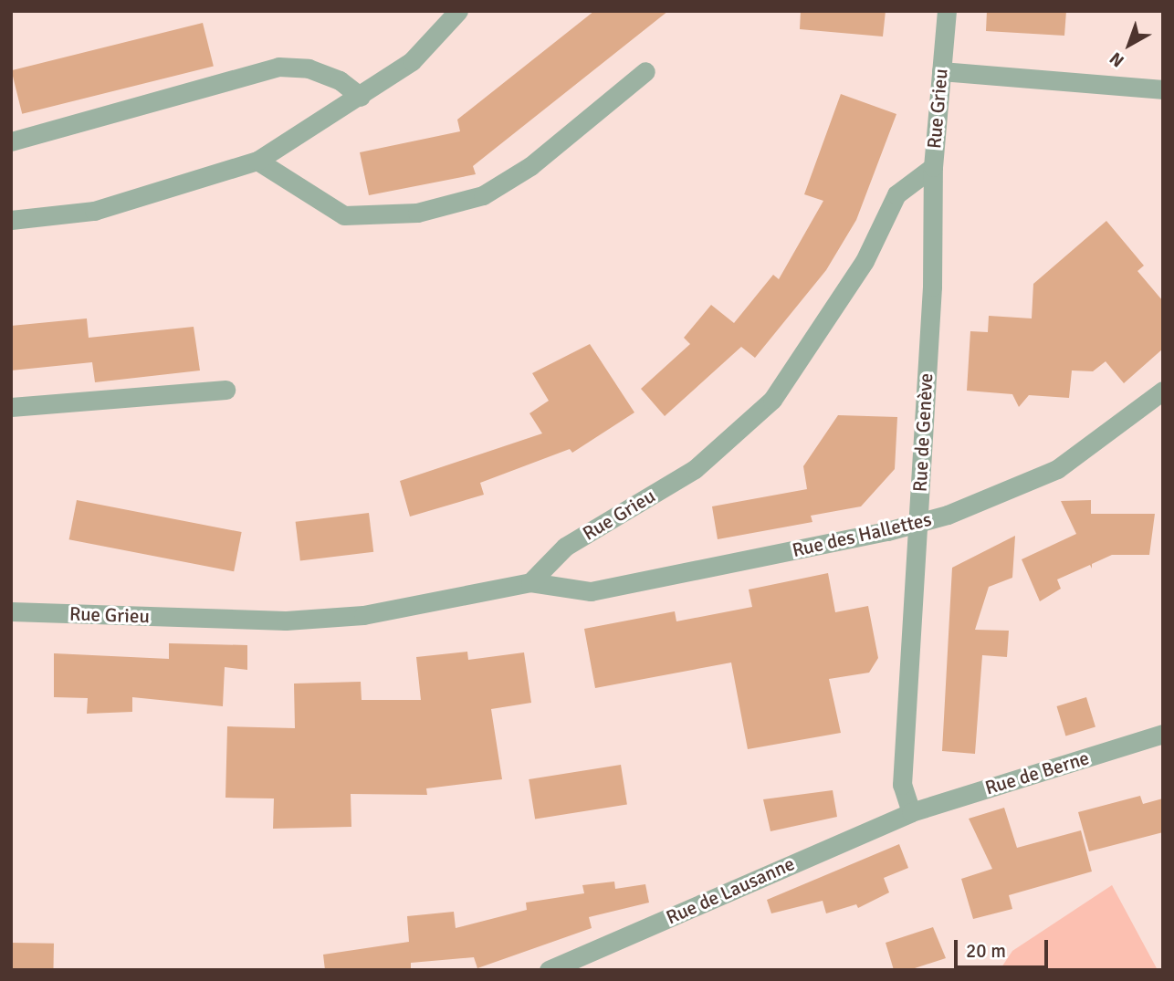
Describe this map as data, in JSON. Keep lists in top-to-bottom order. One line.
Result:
{"streets":{"street":["Rue Grieu","Rue de Genève","Rue des Hallettes","Rue de Berne","Rue de Lausanne"]},"crossings":[["Rue Grieu","Rue de Genève"],["Rue Grieu","Rue des Hallettes"],["Rue de Genève","Rue des Hallettes"],["Rue de Genève","Rue de Berne"],["Rue de Genève","Rue de Lausanne"],["Rue de Berne","Rue de Lausanne"]],"scale_bar":"20 m","north":"bottom left"}
